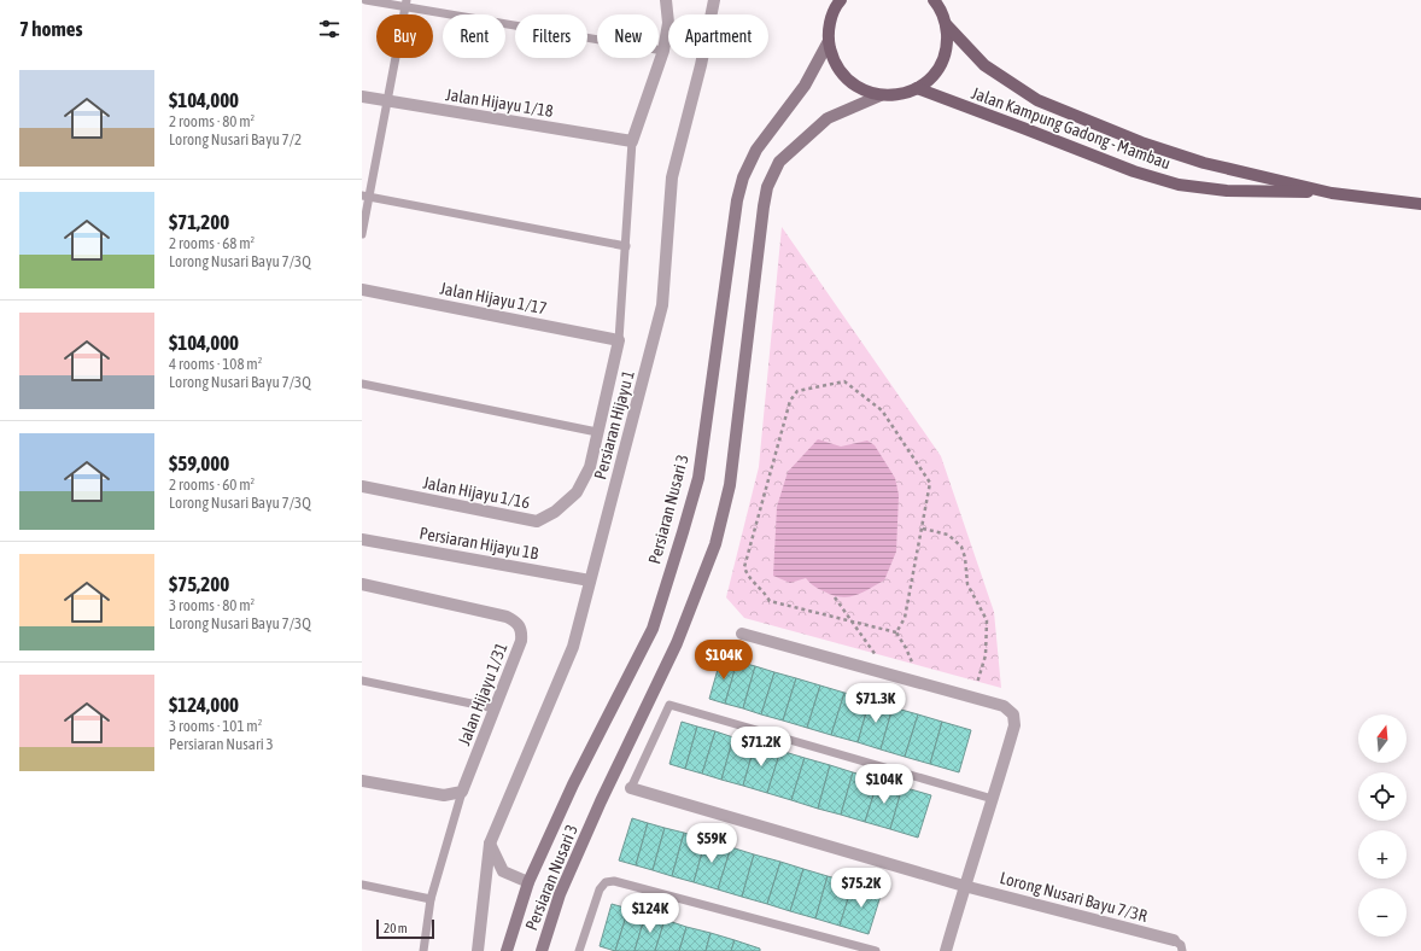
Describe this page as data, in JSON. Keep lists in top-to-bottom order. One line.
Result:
{"streets":{"main road":["Jalan Kampung Gadong - Mambau","Persiaran Nusari 3"],"street":["Jalan Hijayu 1/18","Jalan Hijayu 1/17","Persiaran Hijayu 1","Jalan Hijayu 1/16","Persiaran Hijayu 1B","Jalan Hijayu 1/31","Lorong Nusari Bayu 7/3R"]},"crossings":[["Jalan Hijayu 1/17","Jalan Hijayu 1/16"],["Persiaran Hijayu 1","Persiaran Hijayu 1B"]],"scale_bar":"20 m","north":"top","page":{"heading":"7 homes","chip":["Buy","Rent","Filters","New","Apartment"],"list":[{"name":"$104,000","note":"2 rooms · 80 m² · Lorong Nusari Bayu 7/2"},{"name":"$71,200","note":"2 rooms · 68 m² · Lorong Nusari Bayu 7/3Q"},{"name":"$104,000","note":"4 rooms · 108 m² · Lorong Nusari Bayu 7/3Q"},{"name":"$59,000","note":"2 rooms · 60 m² · Lorong Nusari Bayu 7/3Q"},{"name":"$75,200","note":"3 rooms · 80 m² · Lorong Nusari Bayu 7/3Q"},{"name":"$124,000","note":"3 rooms · 101 m² · Persiaran Nusari 3"}],"price":["$104K","$71.3K","$71.2K","$104K","$59K","$75.2K","$124K"],"map_buttons":["+","−"],"scale":"20 m"}}
